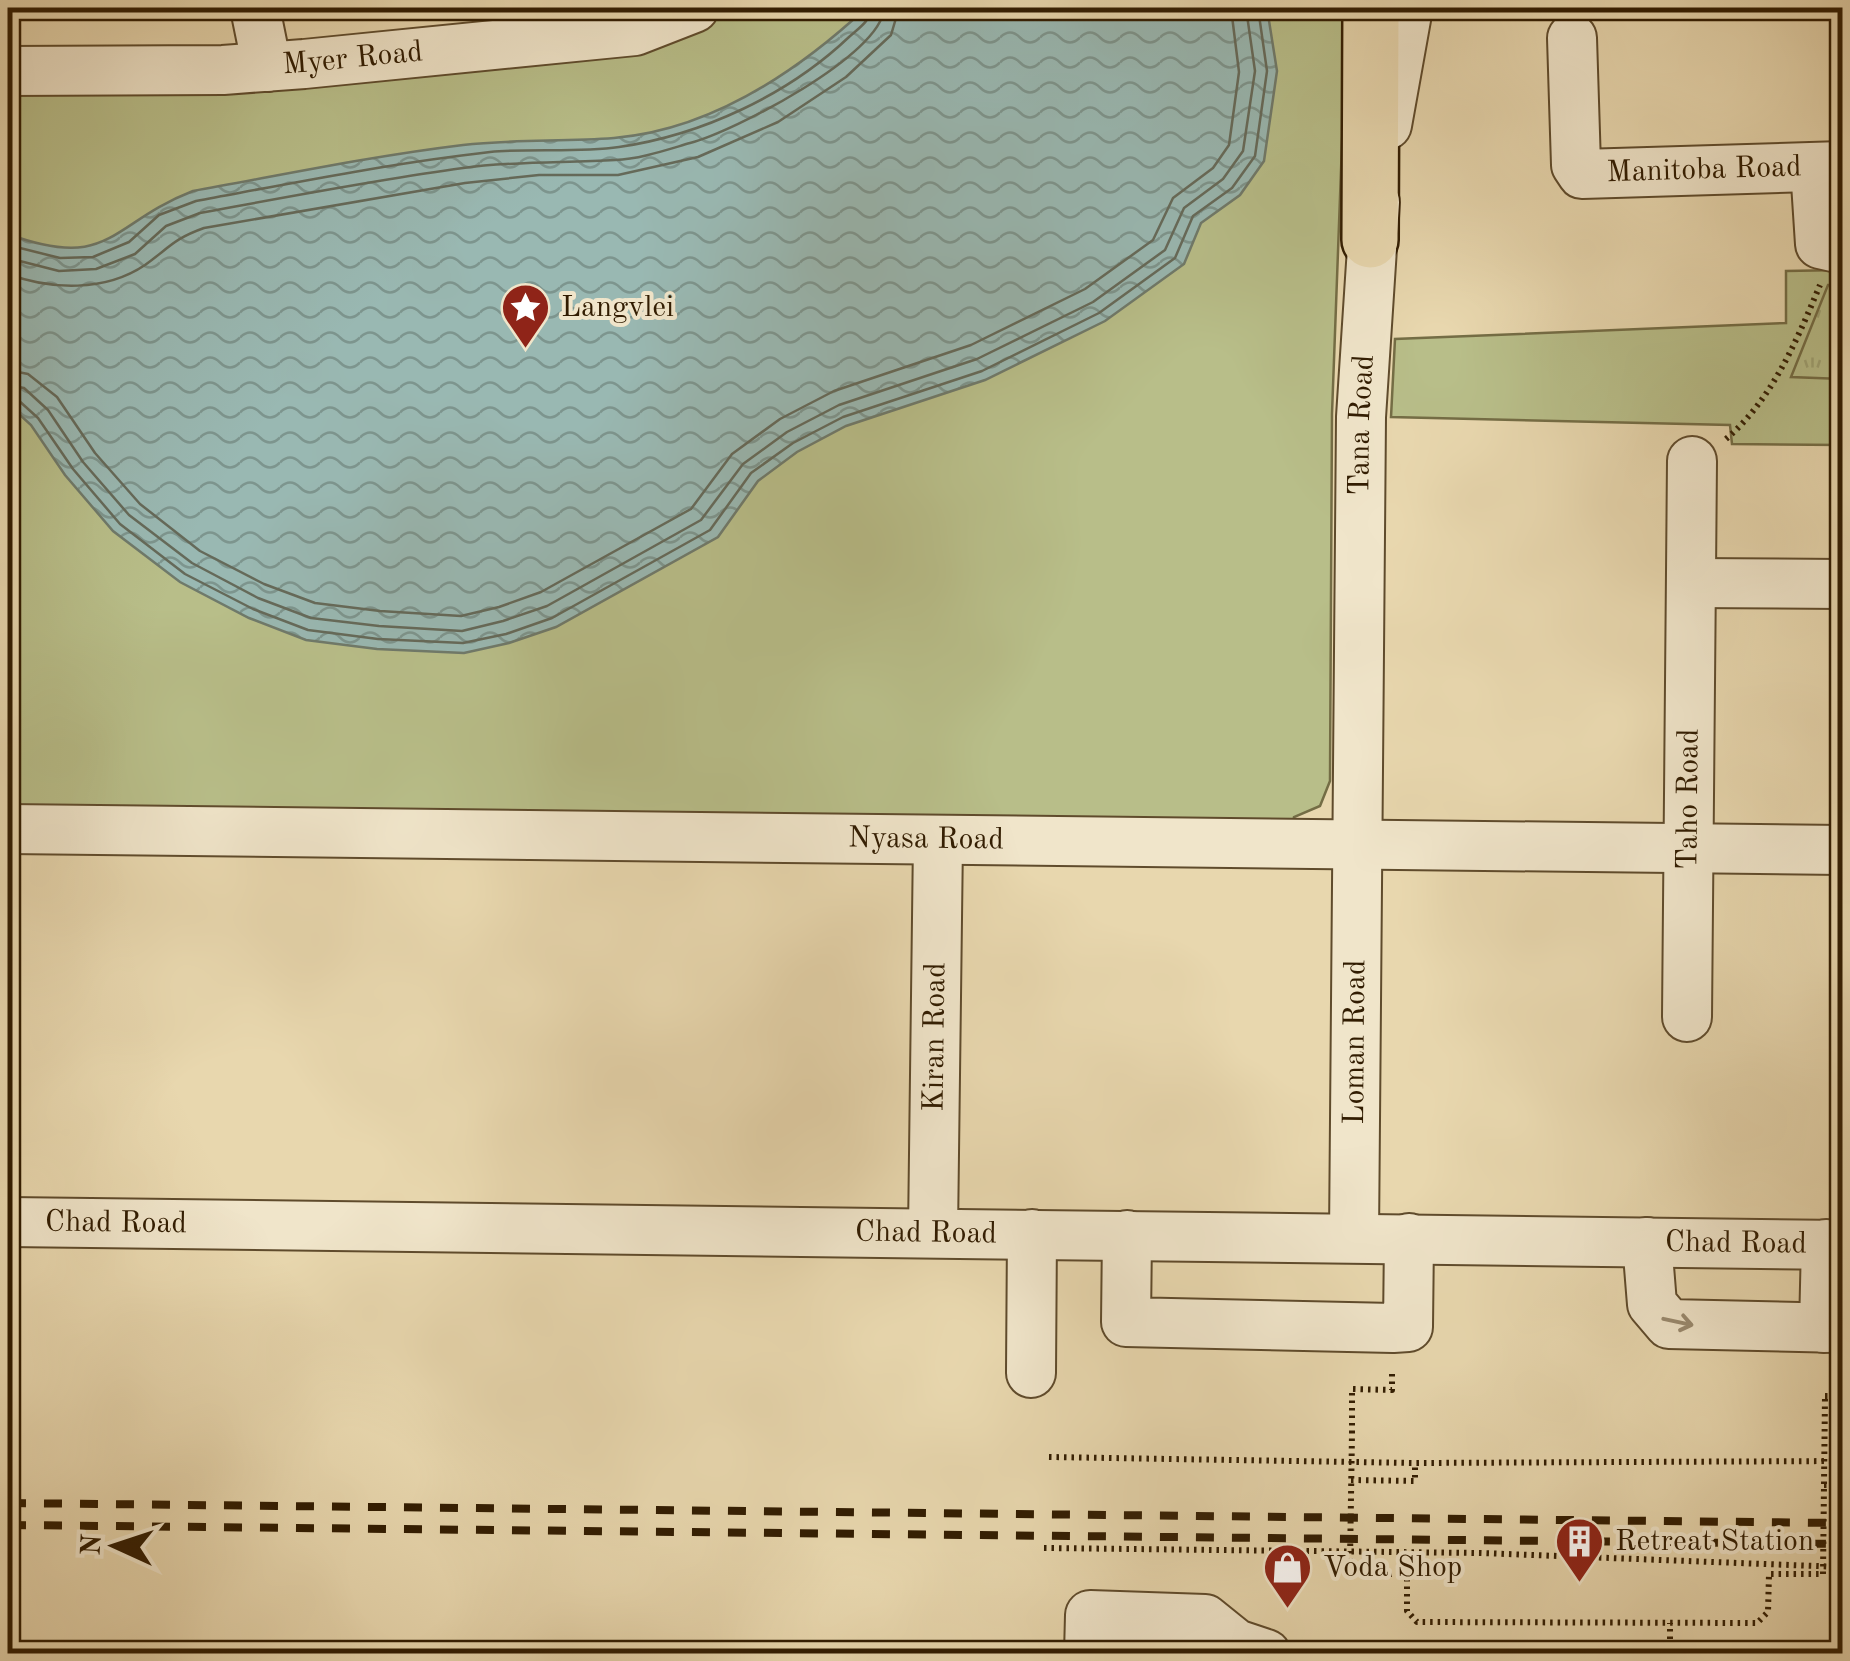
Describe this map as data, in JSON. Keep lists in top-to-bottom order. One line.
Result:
{"streets":{"street":["Myer Road","Manitoba Road","Tana Road","Taho Road","Nyasa Road","Kiran Road","Loman Road","Chad Road"]},"crossings":[["Tana Road","Nyasa Road"],["Tana Road","Loman Road"],["Taho Road","Nyasa Road"],["Nyasa Road","Kiran Road"],["Nyasa Road","Loman Road"],["Kiran Road","Chad Road"],["Loman Road","Chad Road"]],"places":{"place":["Langvlei"],"building":["Retreat Station"],"shop":["Voda Shop"]},"north":"left"}
